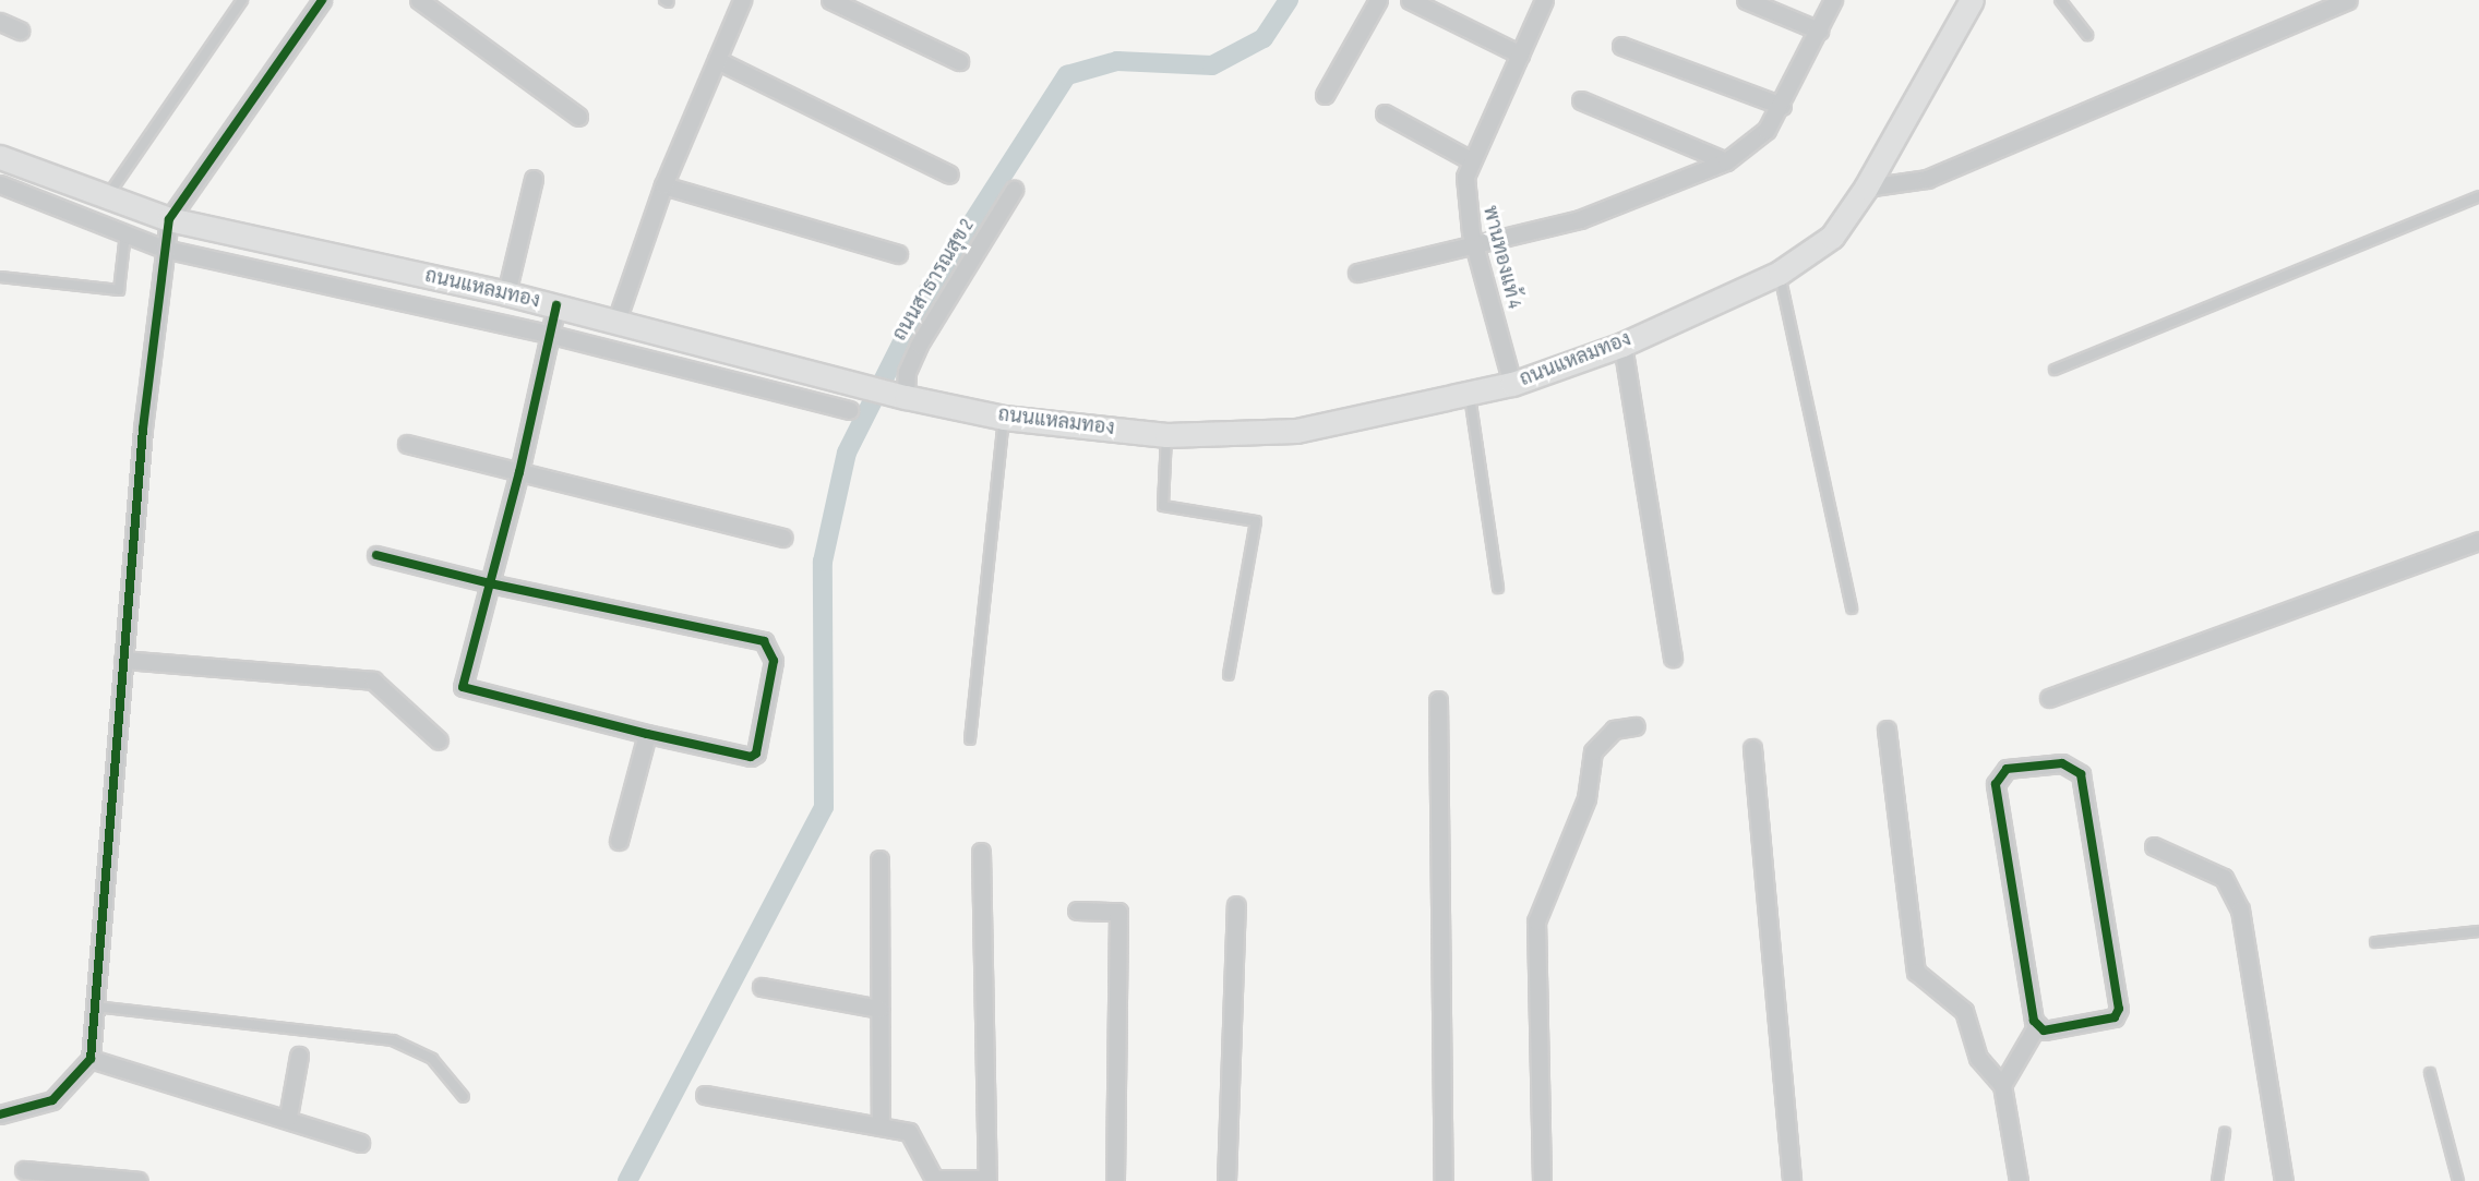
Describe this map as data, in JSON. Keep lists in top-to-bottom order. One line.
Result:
{"streets":{"main road":["ถนนแหลมทอง"],"street":["พานทองแท้ 4","ถนนสาธารณสุข 2"]},"crossings":[["พานทองแท้ 4","ถนนแหลมทอง"],["ถนนสาธารณสุข 2","ถนนแหลมทอง"]]}
